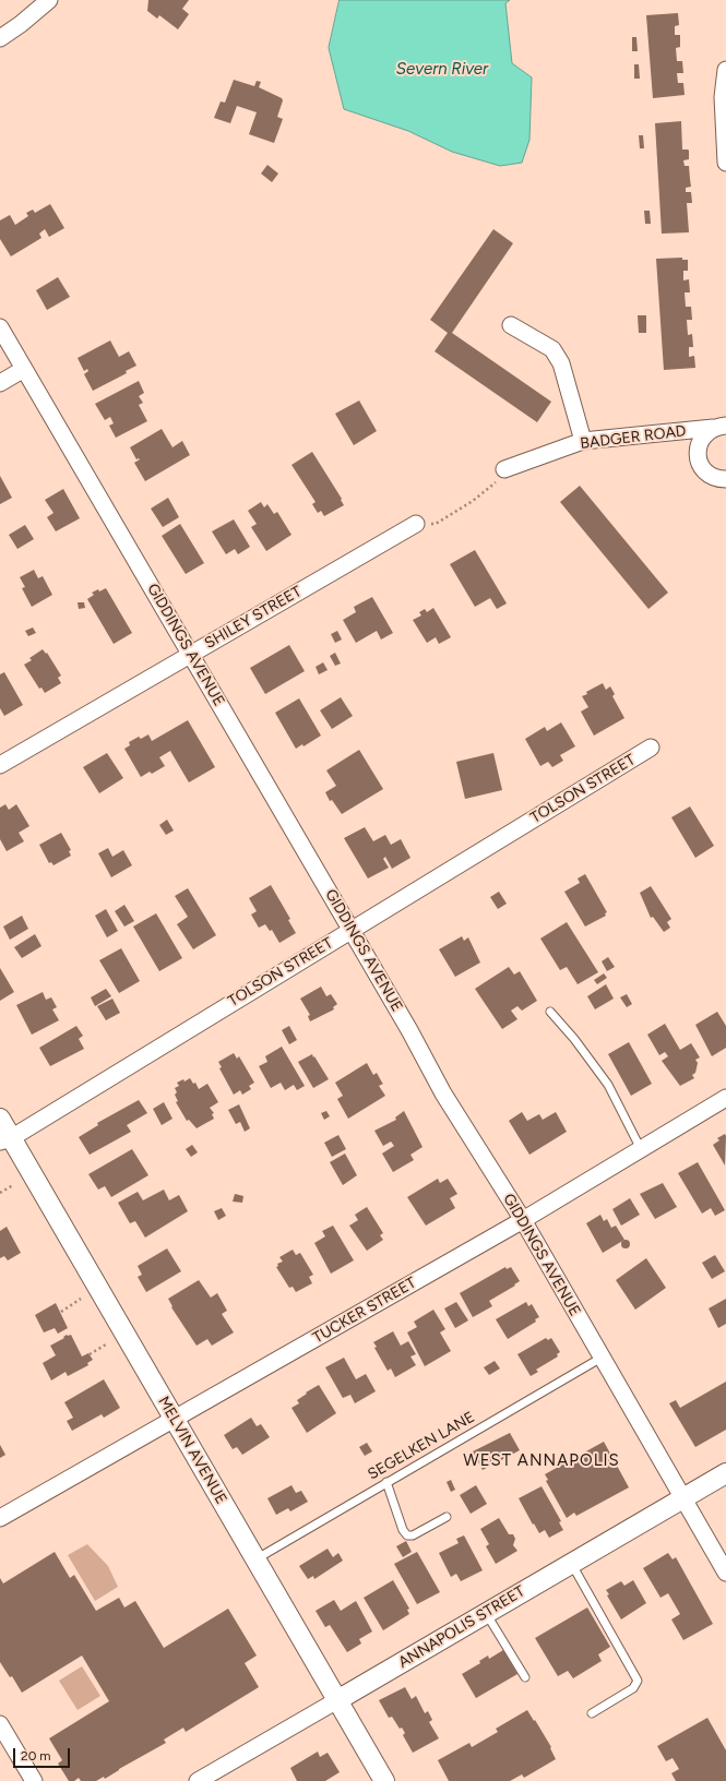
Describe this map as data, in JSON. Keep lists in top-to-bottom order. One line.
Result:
{"streets":{"street":["BADGER ROAD","SHILEY STREET","GIDDINGS AVENUE","TOLSON STREET","TUCKER STREET","MELVIN AVENUE","ANNAPOLIS STREET"],"lane":["SEGELKEN LANE"]},"crossings":[["SHILEY STREET","GIDDINGS AVENUE"],["GIDDINGS AVENUE","TOLSON STREET"],["GIDDINGS AVENUE","TUCKER STREET"],["GIDDINGS AVENUE","SEGELKEN LANE"],["GIDDINGS AVENUE","ANNAPOLIS STREET"],["TOLSON STREET","MELVIN AVENUE"],["TUCKER STREET","MELVIN AVENUE"],["SEGELKEN LANE","MELVIN AVENUE"],["MELVIN AVENUE","ANNAPOLIS STREET"]],"districts":["WEST ANNAPOLIS"],"water":["Severn River"],"scale_bar":"20 m"}
